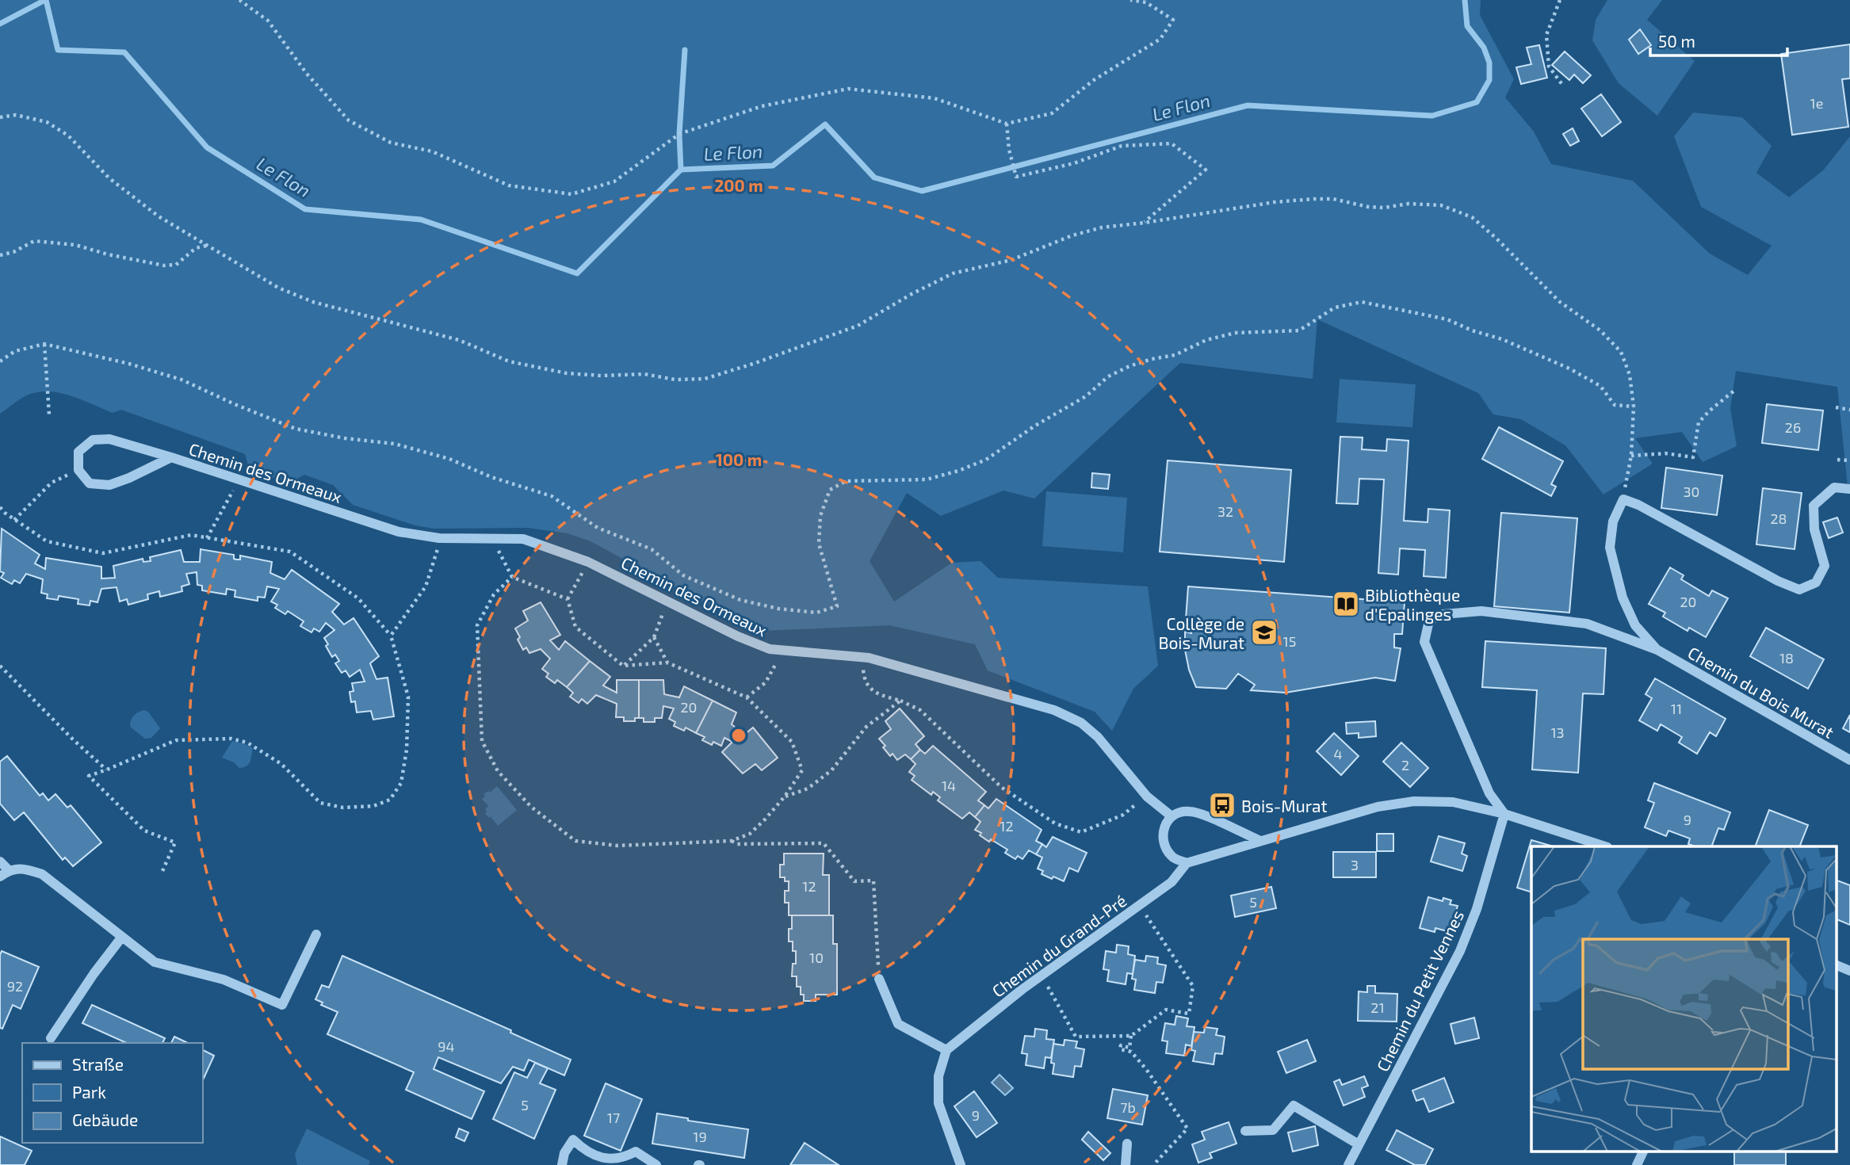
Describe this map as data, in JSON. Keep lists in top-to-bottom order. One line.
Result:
{"streets":{"street":["Chemin des Ormeaux","Chemin du Bois Murat","Chemin du Grand-Pré","Chemin du Petit Vennes"]},"crossings":[["Chemin du Bois Murat","Chemin du Petit Vennes"]],"water":["Le Flon"],"places":{"library":["Bibliothèque d'Epalinges"],"school or university":["Collège de Bois-Murat"],"bus stop":["Bois-Murat"]},"house_numbers":["1e","26","30","32","28","20","15","18","20","11","13","4","2","14","9","12","3","12","5","10","92","21","94","5","7b","9","17","19"],"legend":["Straße","Park","Gebäude"],"scale_bar":"50 m","rings":["200 m","100 m"]}
